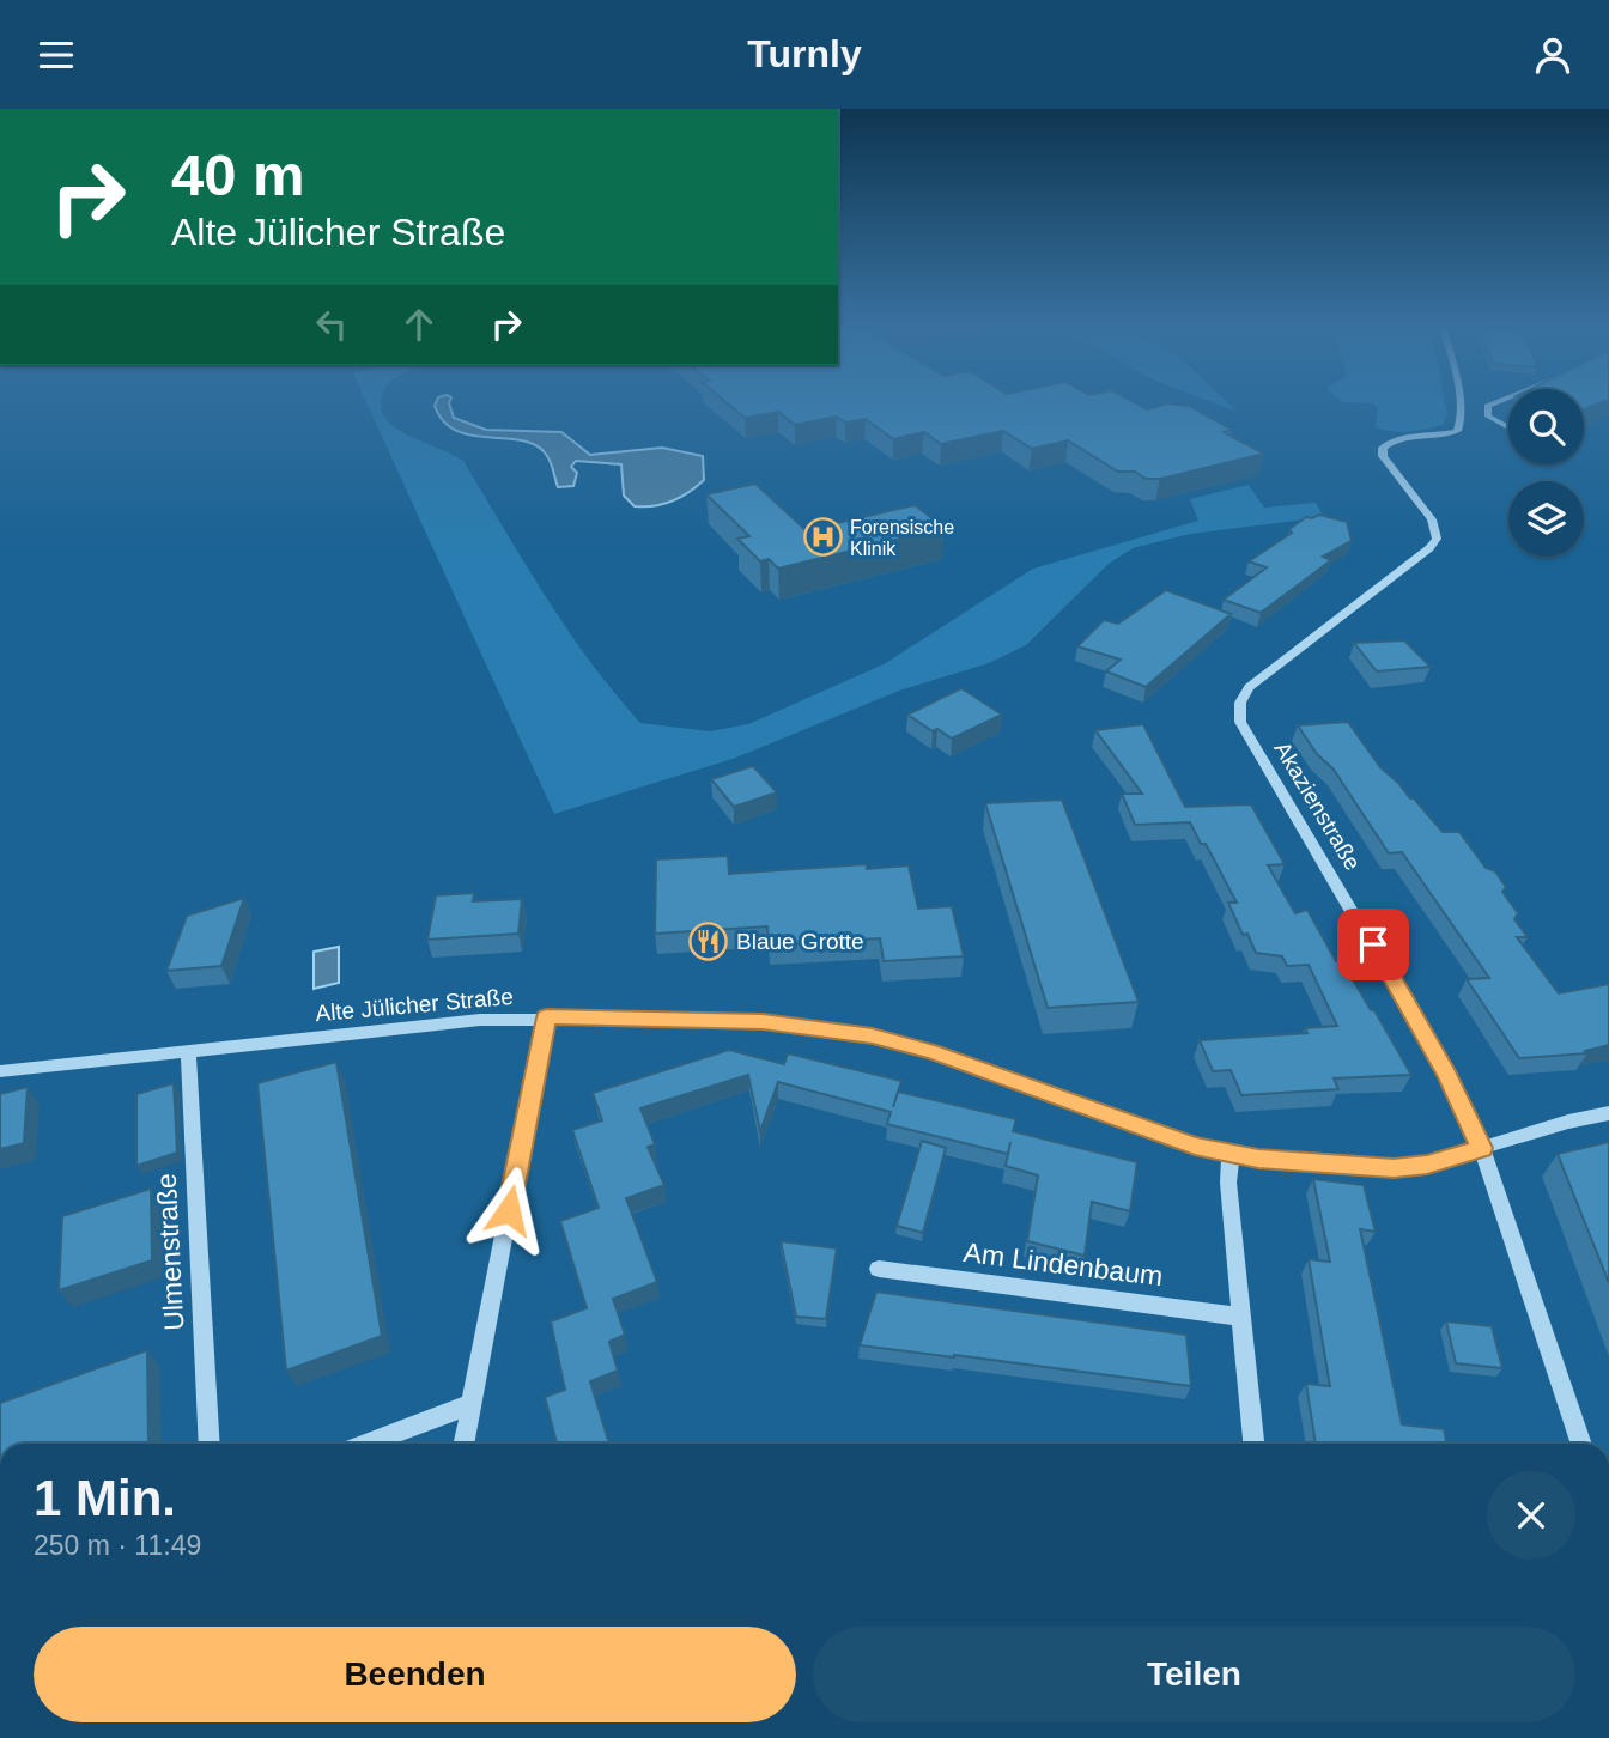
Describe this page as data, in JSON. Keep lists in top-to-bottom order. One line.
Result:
{"streets":{"street":["Akazienstraße","Alte Jülicher Straße","Ulmenstraße"],"lane":["Am Lindenbaum"]},"crossings":[["Akazienstraße","Alte Jülicher Straße"],["Alte Jülicher Straße","Ulmenstraße"]],"places":{"hospital":["Forensische Klinik"],"restaurant":["Blaue Grotte"]},"page":{"header":"Turnly","turn":["40 m","Alte Jülicher Straße"],"heading":["1 Min.","250 m · 11:49"],"buttons":["Beenden","Teilen"]}}
